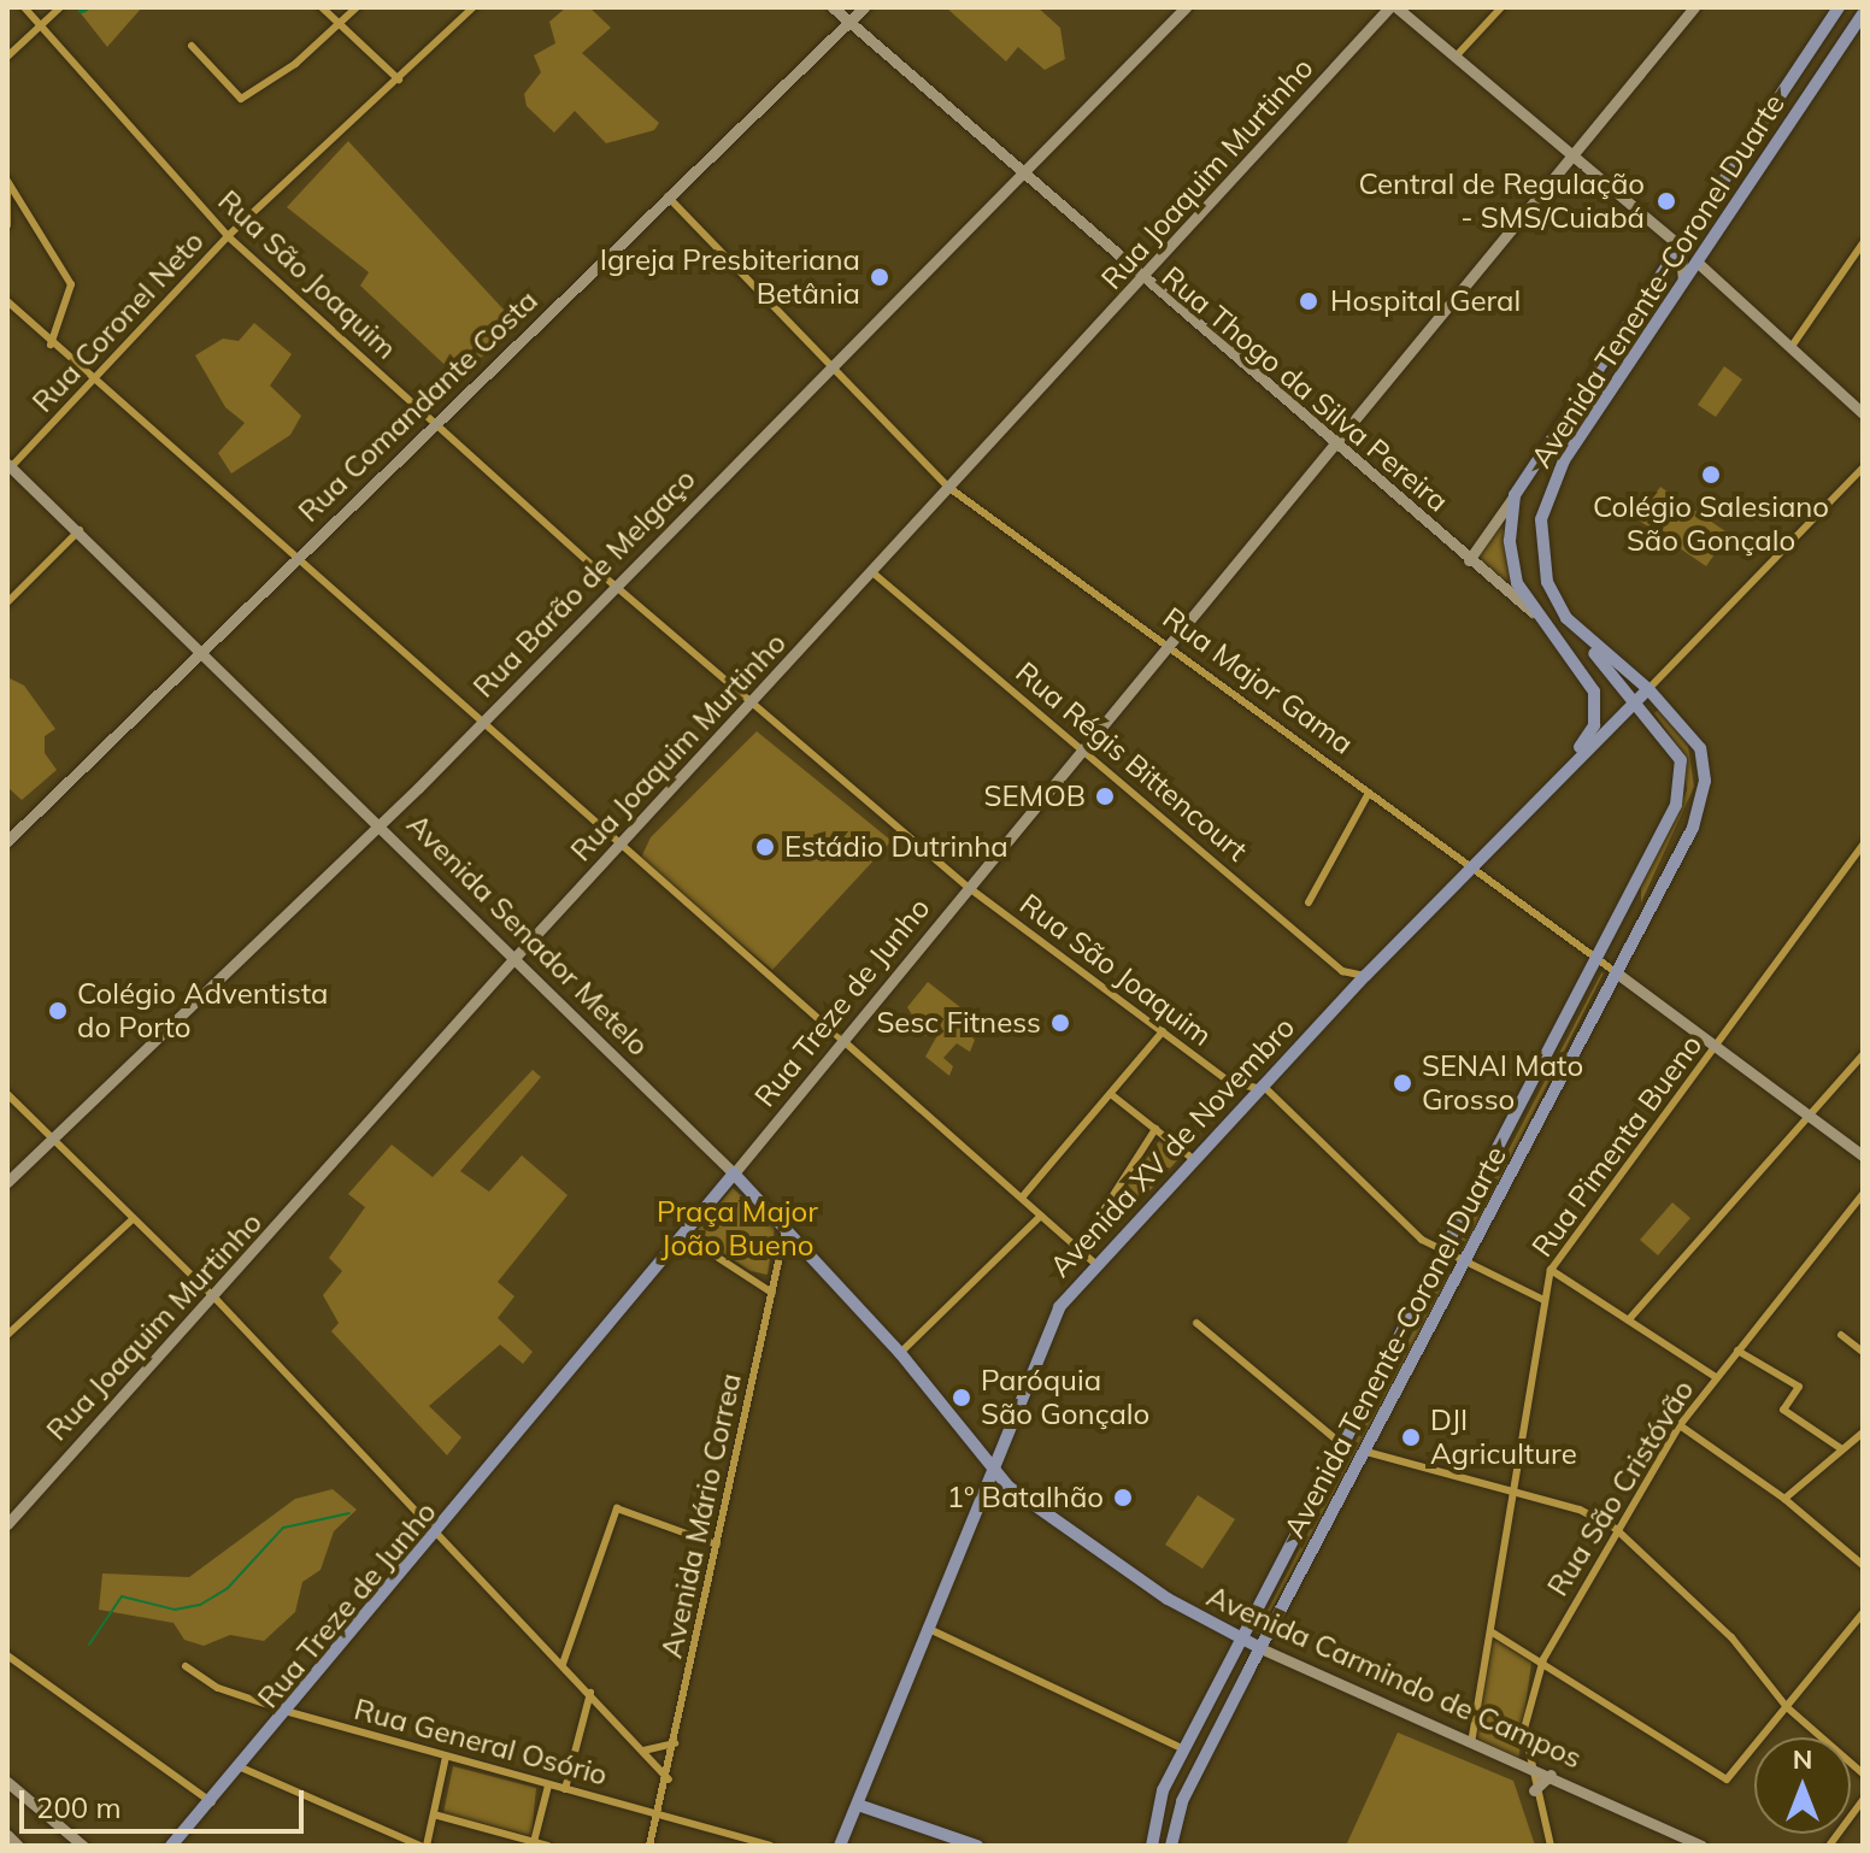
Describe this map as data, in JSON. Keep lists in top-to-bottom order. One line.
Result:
{"streets":{"main road":["Avenida Tenente-Coronel Duarte","Avenida Senador Metelo","Rua Treze de Junho","Avenida XV de Novembro","Avenida Carmindo de Campos"],"street":["Rua Joaquim Murtinho","Rua São Joaquim","Rua Coronel Neto","Rua Thogo da Silva Pereira","Rua Comandante Costa","Rua Barão de Melgaço","Rua Major Gama","Rua Régis Bittencourt","Rua Pimenta Bueno","Rua São Cristóvão","Avenida Mário Correa","Rua General Osório"]},"crossings":[["Rua Joaquim Murtinho","Rua São Joaquim"],["Rua Joaquim Murtinho","Rua Thogo da Silva Pereira"],["Rua Joaquim Murtinho","Rua Major Gama"],["Rua Joaquim Murtinho","Rua Régis Bittencourt"],["Rua Joaquim Murtinho","Avenida Senador Metelo"],["Rua São Joaquim","Rua Coronel Neto"],["Rua São Joaquim","Rua Comandante Costa"],["Rua São Joaquim","Rua Barão de Melgaço"],["Rua São Joaquim","Rua Treze de Junho"],["Rua São Joaquim","Avenida XV de Novembro"],["Avenida Tenente-Coronel Duarte","Rua Thogo da Silva Pereira"],["Avenida Tenente-Coronel Duarte","Rua Major Gama"],["Avenida Tenente-Coronel Duarte","Avenida XV de Novembro"],["Avenida Tenente-Coronel Duarte","Avenida Carmindo de Campos"],["Rua Coronel Neto","Avenida Senador Metelo"],["Rua Thogo da Silva Pereira","Rua Comandante Costa"],["Rua Thogo da Silva Pereira","Rua Barão de Melgaço"],["Rua Thogo da Silva Pereira","Rua Treze de Junho"],["Rua Comandante Costa","Rua Major Gama"],["Rua Comandante Costa","Avenida Senador Metelo"],["Rua Barão de Melgaço","Rua Major Gama"],["Rua Barão de Melgaço","Avenida Senador Metelo"],["Rua Major Gama","Rua Treze de Junho"],["Rua Major Gama","Rua Pimenta Bueno"],["Rua Major Gama","Avenida XV de Novembro"],["Rua Régis Bittencourt","Rua Treze de Junho"],["Rua Régis Bittencourt","Avenida XV de Novembro"],["Avenida Senador Metelo","Rua Treze de Junho"],["Avenida Senador Metelo","Avenida XV de Novembro"],["Avenida Senador Metelo","Avenida Mário Correa"],["Avenida Senador Metelo","Avenida Carmindo de Campos"],["Rua Treze de Junho","Rua General Osório"],["Rua Pimenta Bueno","Avenida Carmindo de Campos"],["Avenida XV de Novembro","Avenida Carmindo de Campos"],["Rua São Cristóvão","Avenida Carmindo de Campos"],["Avenida Mário Correa","Rua General Osório"]],"parks":["Praça Major João Bueno"],"places":["Central de Regulação - SMS/Cuiabá","Igreja Presbiteriana Betânia","Hospital Geral","Colégio Salesiano São Gonçalo","SEMOB","Estádio Dutrinha","Colégio Adventista do Porto","Sesc Fitness","SENAI Mato Grosso","Paróquia São Gonçalo","DJI Agriculture","1º Batalhão"],"scale_bar":"200 m","north":"top"}
